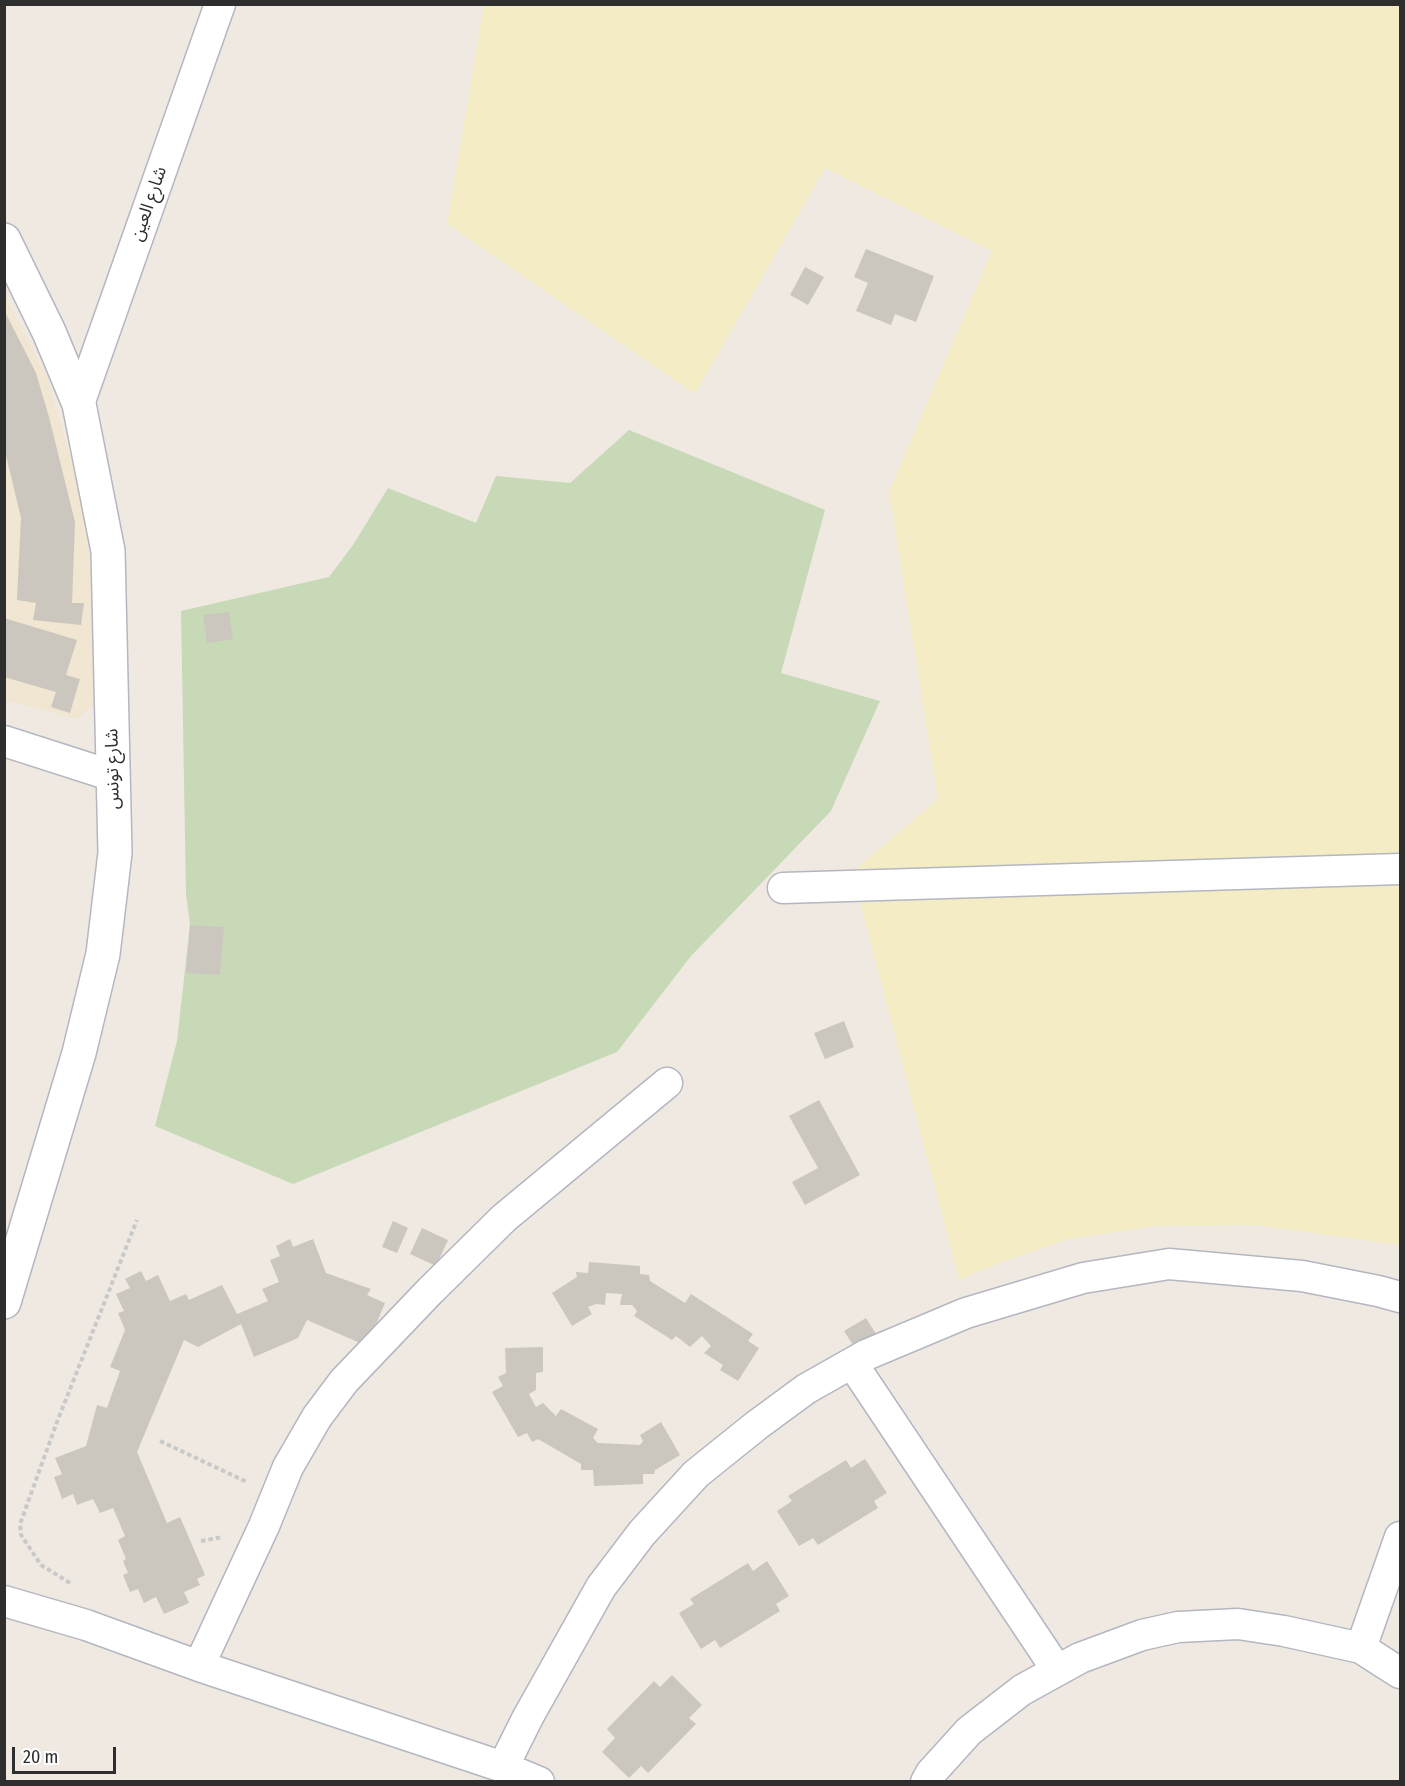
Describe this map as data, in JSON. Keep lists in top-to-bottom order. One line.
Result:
{"streets":{"street":["شارع العين","شارع تونس"]},"crossings":[["شارع العين","شارع تونس"]],"scale_bar":"20 m"}
